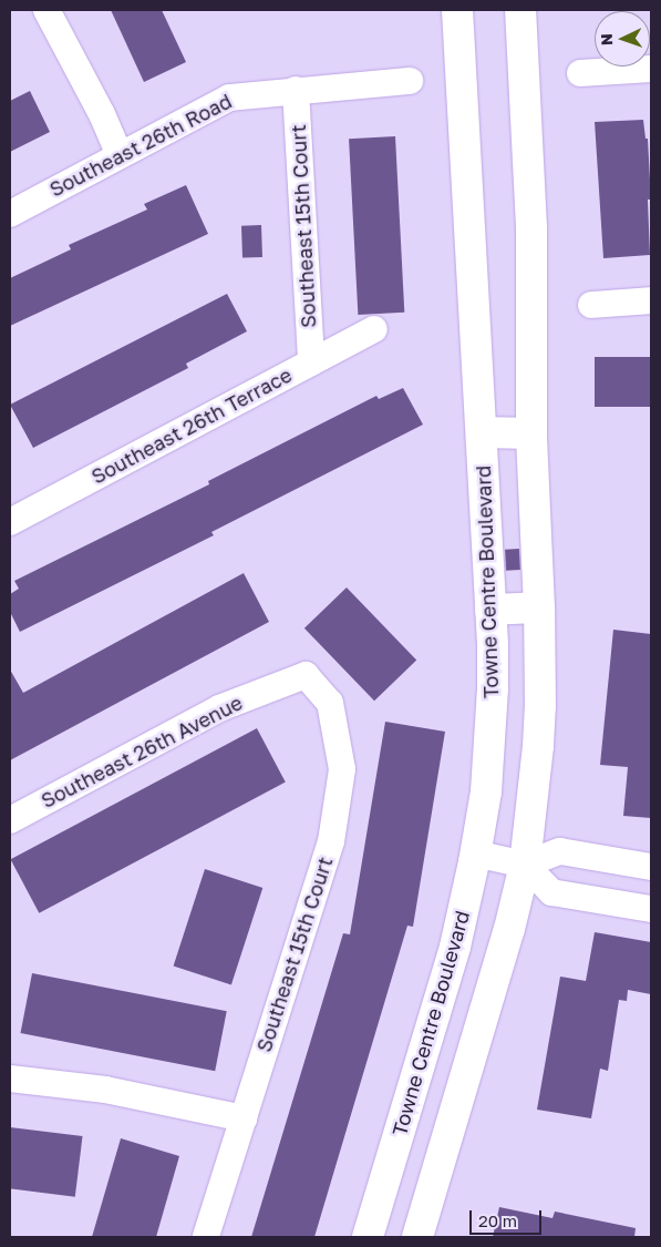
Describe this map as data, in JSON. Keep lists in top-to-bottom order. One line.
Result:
{"streets":{"street":["Southeast 26th Road","Southeast 15th Court","Southeast 26th Terrace","Towne Centre Boulevard","Southeast 26th Avenue"]},"crossings":[["Southeast 26th Road","Southeast 15th Court"],["Southeast 15th Court","Southeast 26th Terrace"],["Southeast 15th Court","Southeast 26th Avenue"]],"scale_bar":"20 m","north":"left"}
